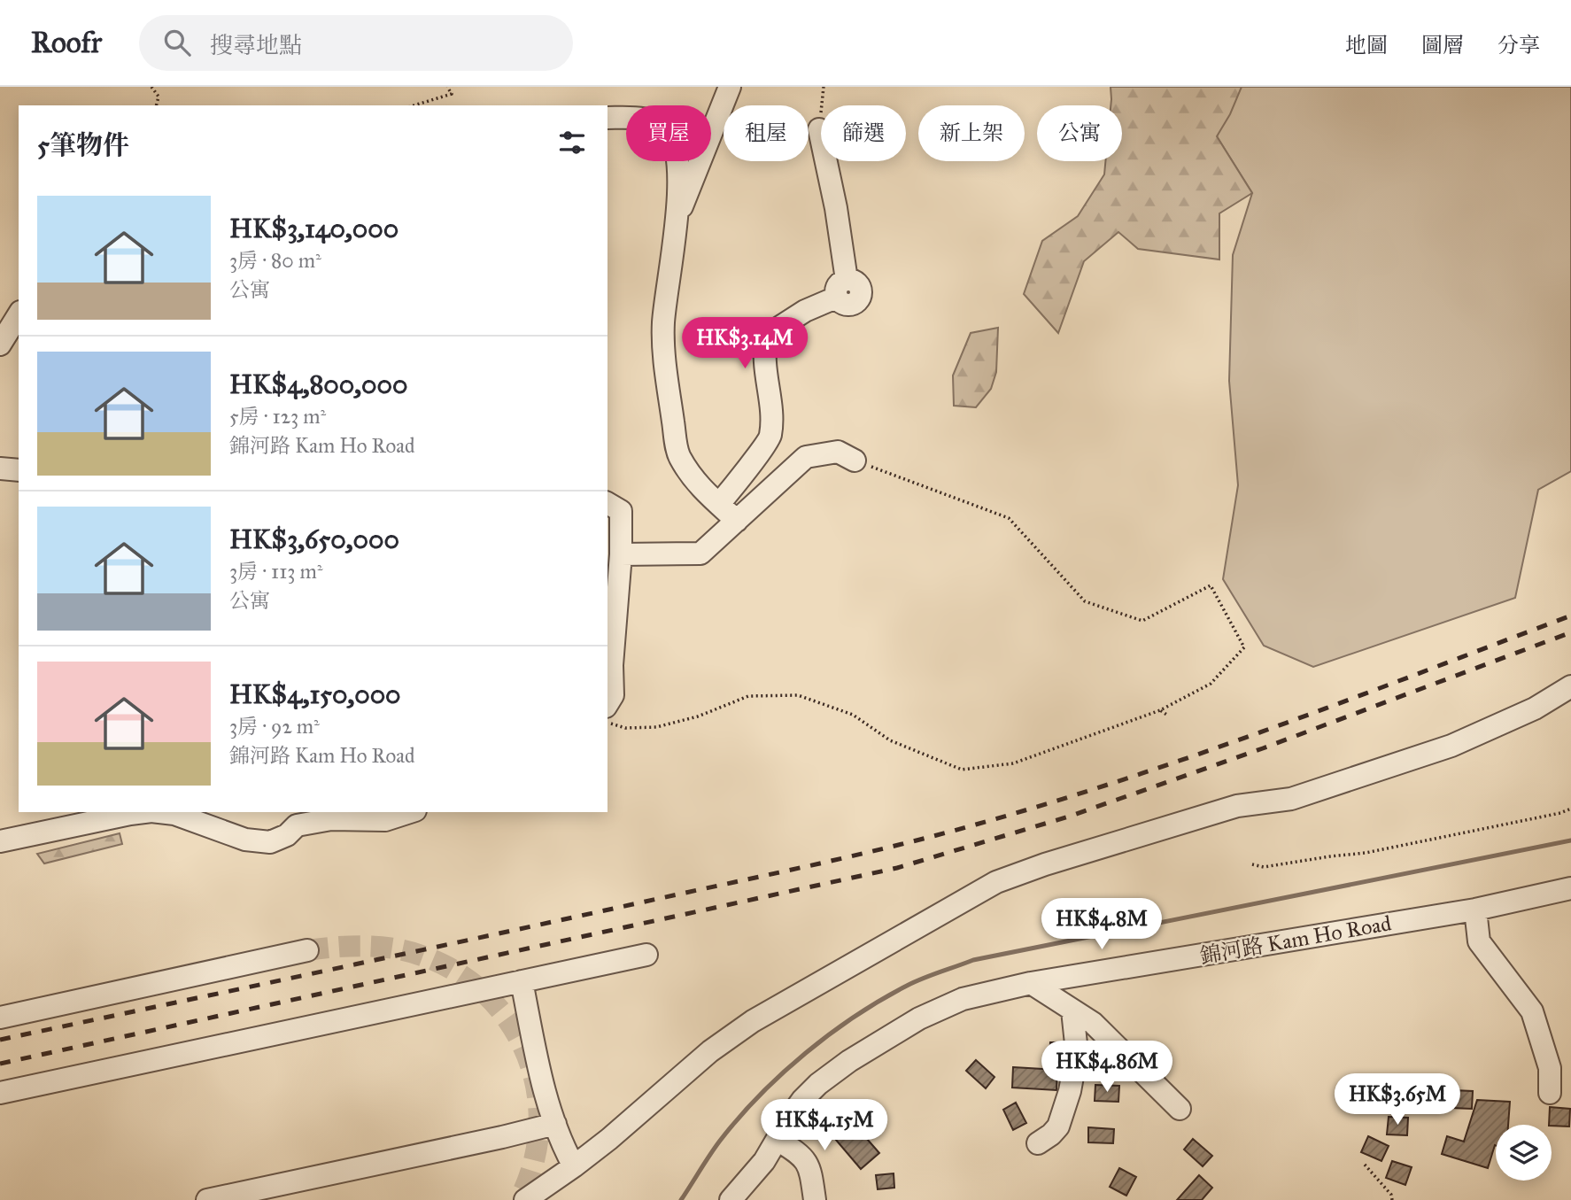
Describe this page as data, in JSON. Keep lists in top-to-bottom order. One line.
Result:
{"streets":{"street":["錦河路 Kam Ho Road"]},"page":{"header":"Roofr","search":"搜尋地點","nav":["地圖","圖層","分享"],"chip":["買屋","租屋","篩選","新上架","公寓"],"heading":"5筆物件","list":[{"name":"HK$3,140,000","note":"3房 · 80 m² · 公寓"},{"name":"HK$4,800,000","note":"5房 · 123 m² · 錦河路 Kam Ho Road"},{"name":"HK$3,650,000","note":"3房 · 113 m² · 公寓"},{"name":"HK$4,150,000","note":"3房 · 92 m² · 錦河路 Kam Ho Road"}],"price":["HK$3.14M","HK$4.8M","HK$4.86M","HK$3.65M","HK$4.15M"]}}
